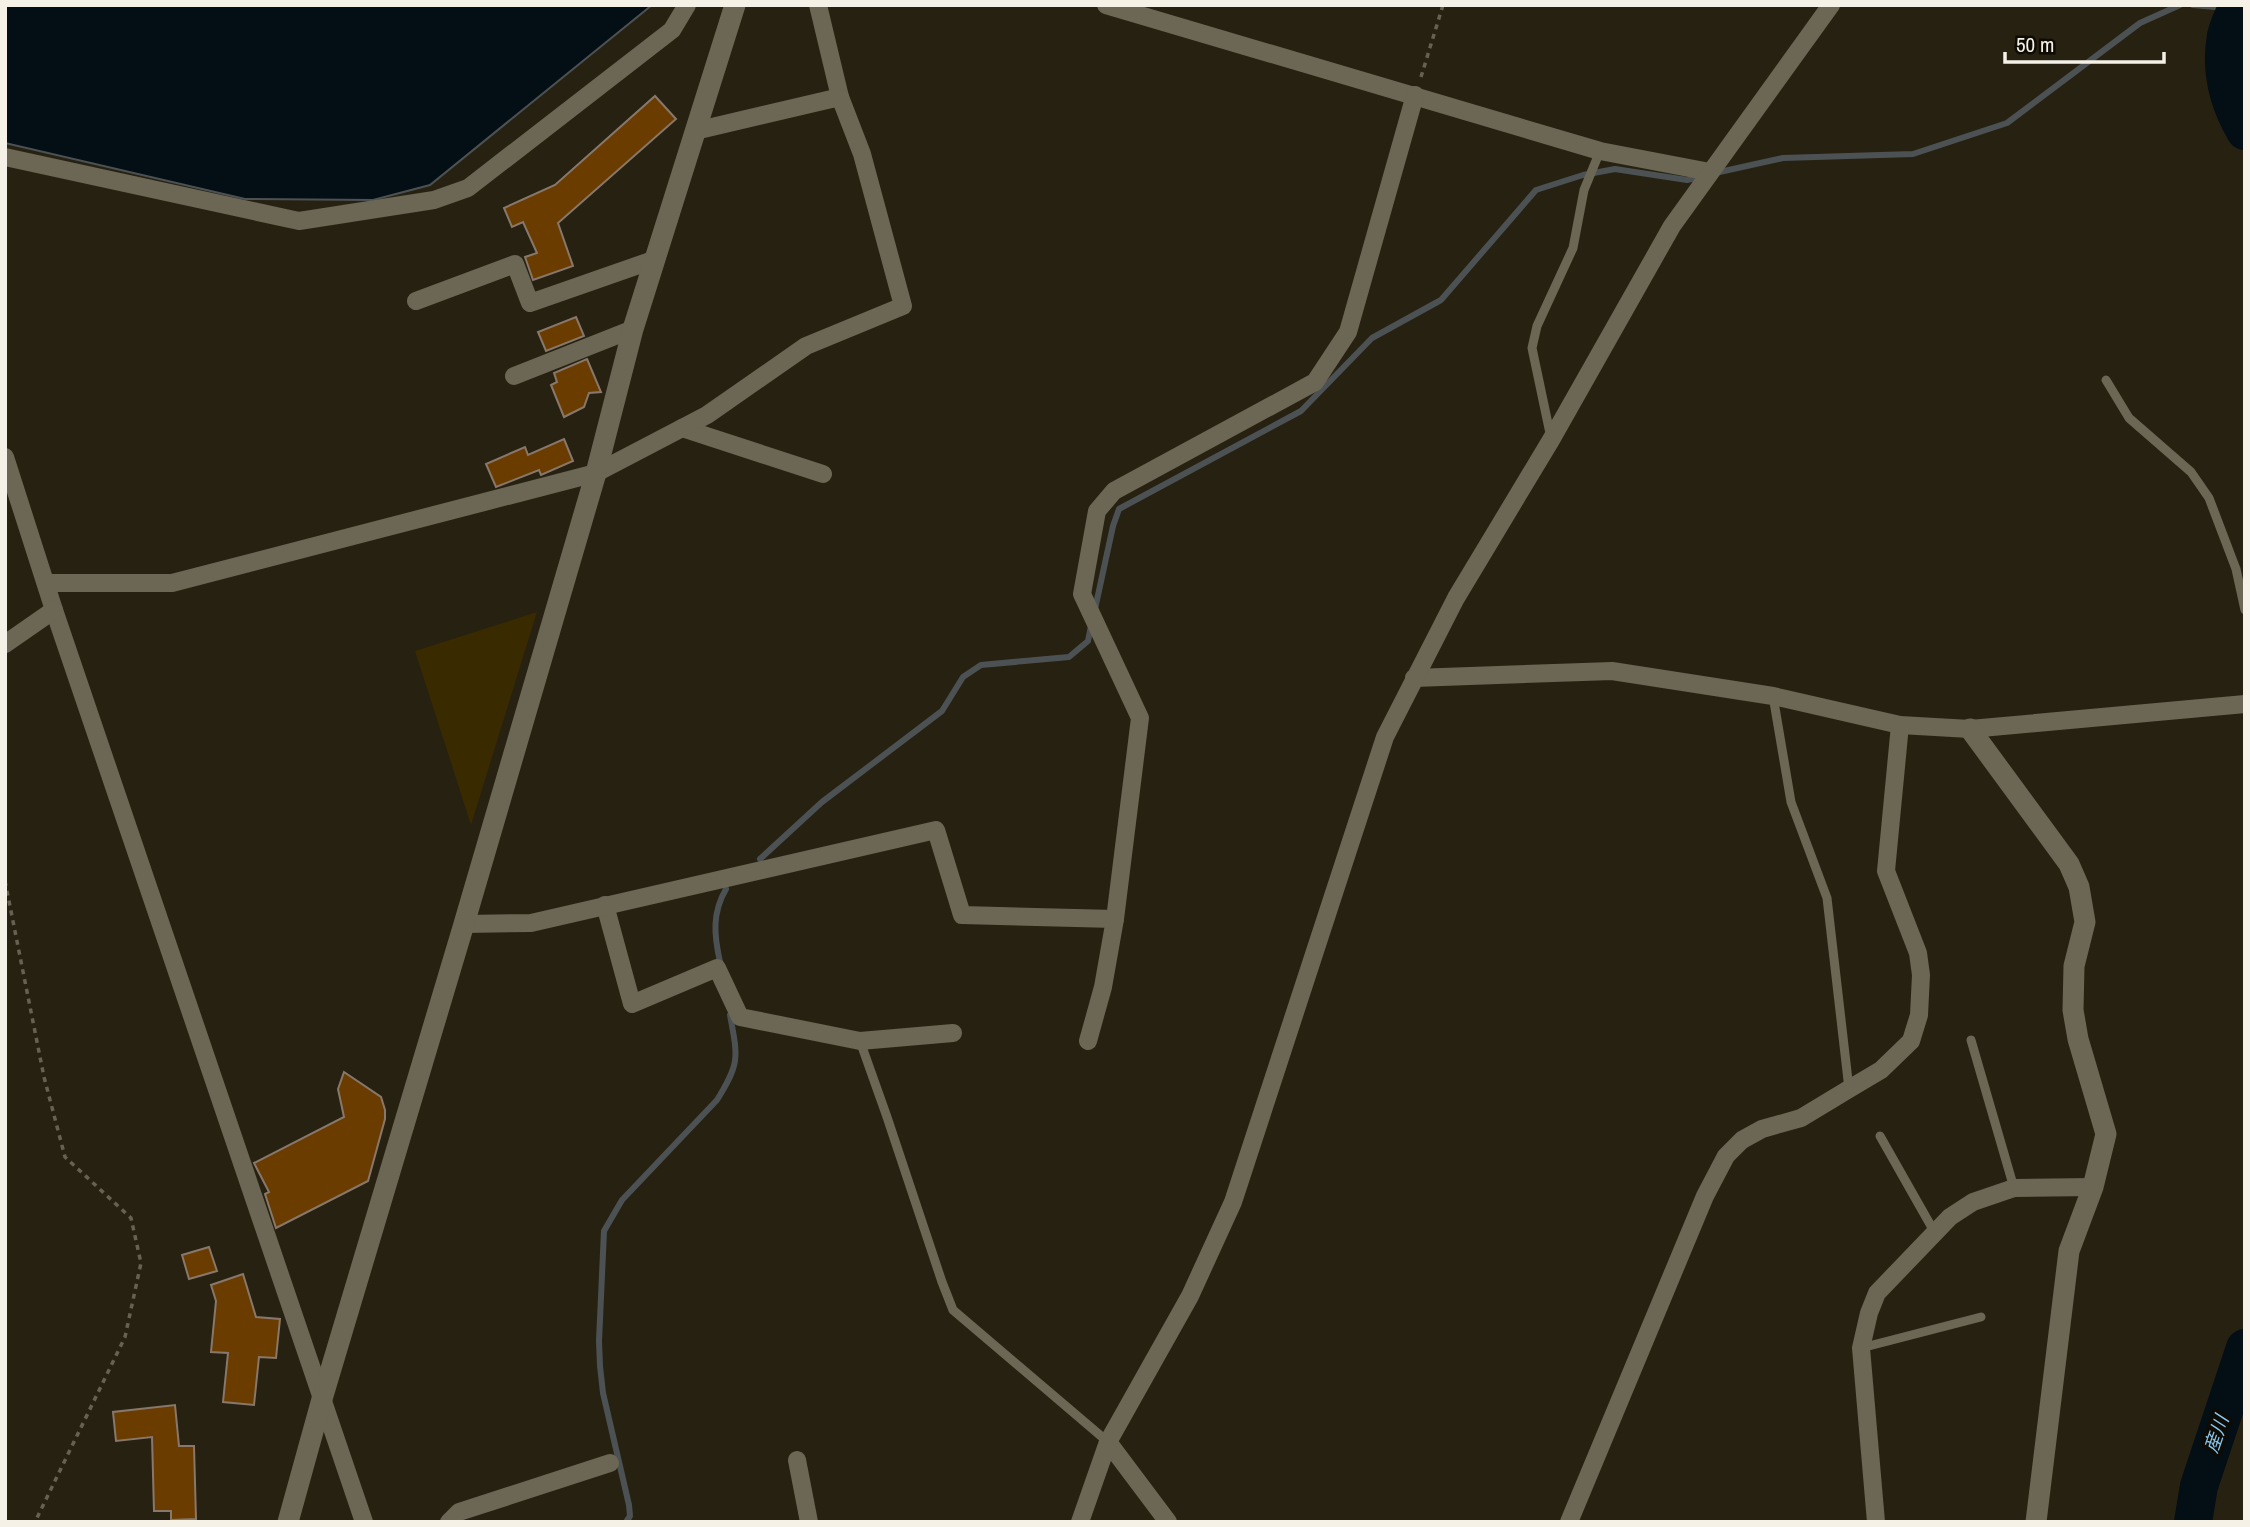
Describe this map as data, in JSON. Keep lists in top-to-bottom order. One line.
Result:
{"water":["産川"],"scale_bar":"50 m"}
